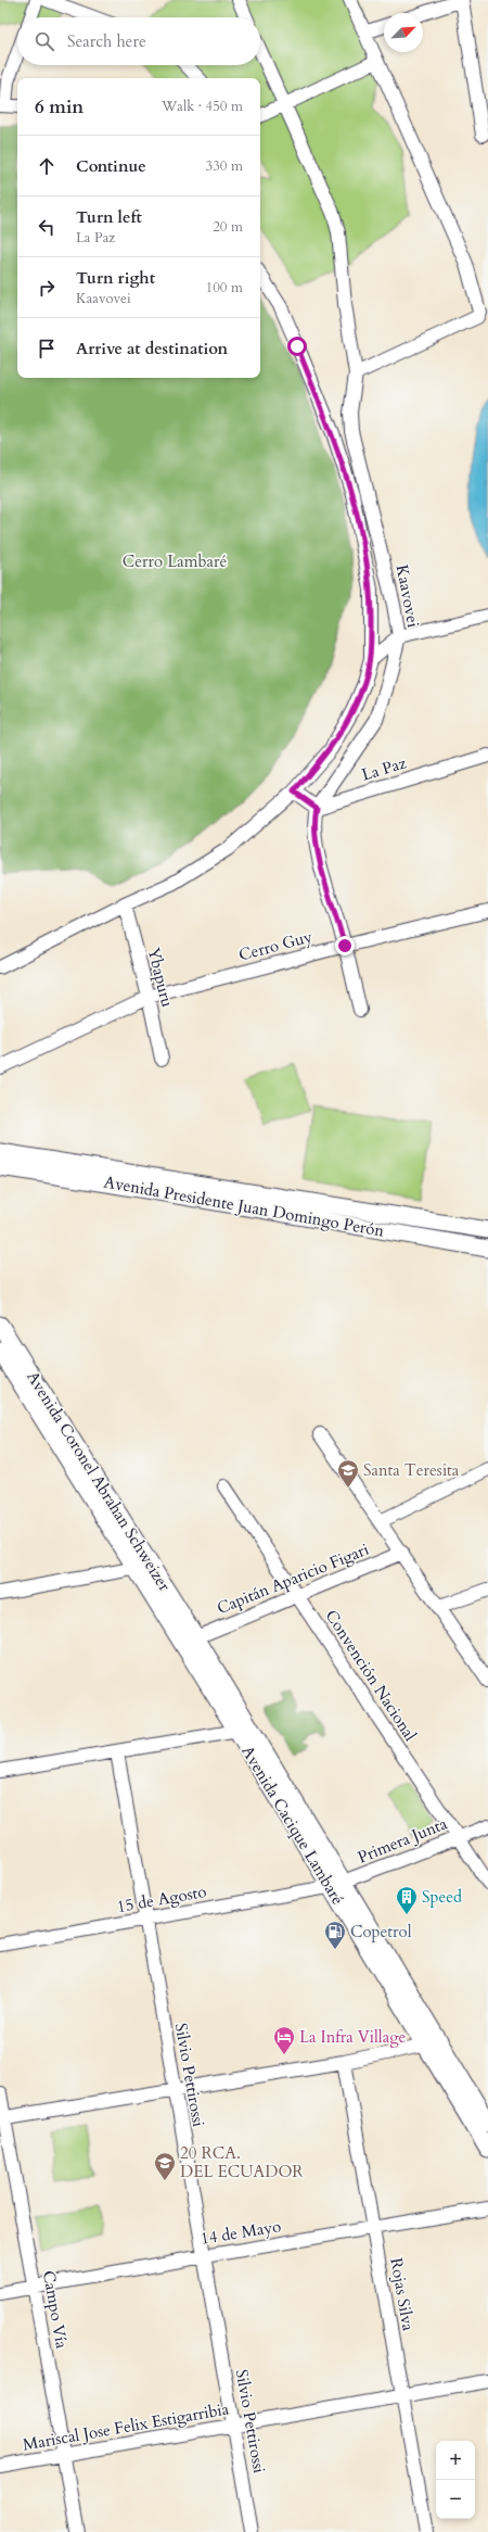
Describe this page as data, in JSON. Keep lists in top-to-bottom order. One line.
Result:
{"streets":{"main road":["Avenida Presidente Juan Domingo Perón","Avenida Coronel Abrahan Schweizer","Avenida Cacique Lambaré"],"street":["Kaavovei","La Paz","Cerro Guy","Ybapuru","Capitán Aparicio Figari","Convención Nacional","Primera Junta","15 de Agosto","Silvio Pettirossi","14 de Mayo","Rojas Silva","Campo Vía","Mariscal Jose Felix Estigarribia"]},"crossings":[["Kaavovei","La Paz"],["Kaavovei","Cerro Guy"],["Cerro Guy","Ybapuru"],["Avenida Coronel Abrahan Schweizer","Capitán Aparicio Figari"],["Avenida Coronel Abrahan Schweizer","Avenida Cacique Lambaré"],["Capitán Aparicio Figari","Convención Nacional"],["Capitán Aparicio Figari","Avenida Cacique Lambaré"],["Convención Nacional","Primera Junta"],["Avenida Cacique Lambaré","Primera Junta"],["Avenida Cacique Lambaré","15 de Agosto"],["Primera Junta","15 de Agosto"],["15 de Agosto","Silvio Pettirossi"],["Silvio Pettirossi","14 de Mayo"],["Silvio Pettirossi","Mariscal Jose Felix Estigarribia"],["14 de Mayo","Rojas Silva"],["14 de Mayo","Campo Vía"],["Rojas Silva","Mariscal Jose Felix Estigarribia"],["Campo Vía","Mariscal Jose Felix Estigarribia"]],"parks":["Cerro Lambaré"],"places":{"school or university":["Santa Teresita","20 RCA. DEL ECUADOR"],"building":["Speed"],"fuel station":["Copetrol"],"hotel":["La Infra Village"]},"north":"top right","page":{"search":"Search here","heading":["6 min","Walk · 450 m"],"list":[["Continue","330 m"],["Turn left","La Paz","20 m"],["Turn right","Kaavovei","100 m"],"Arrive at destination"],"map_buttons":["+","−"]}}
